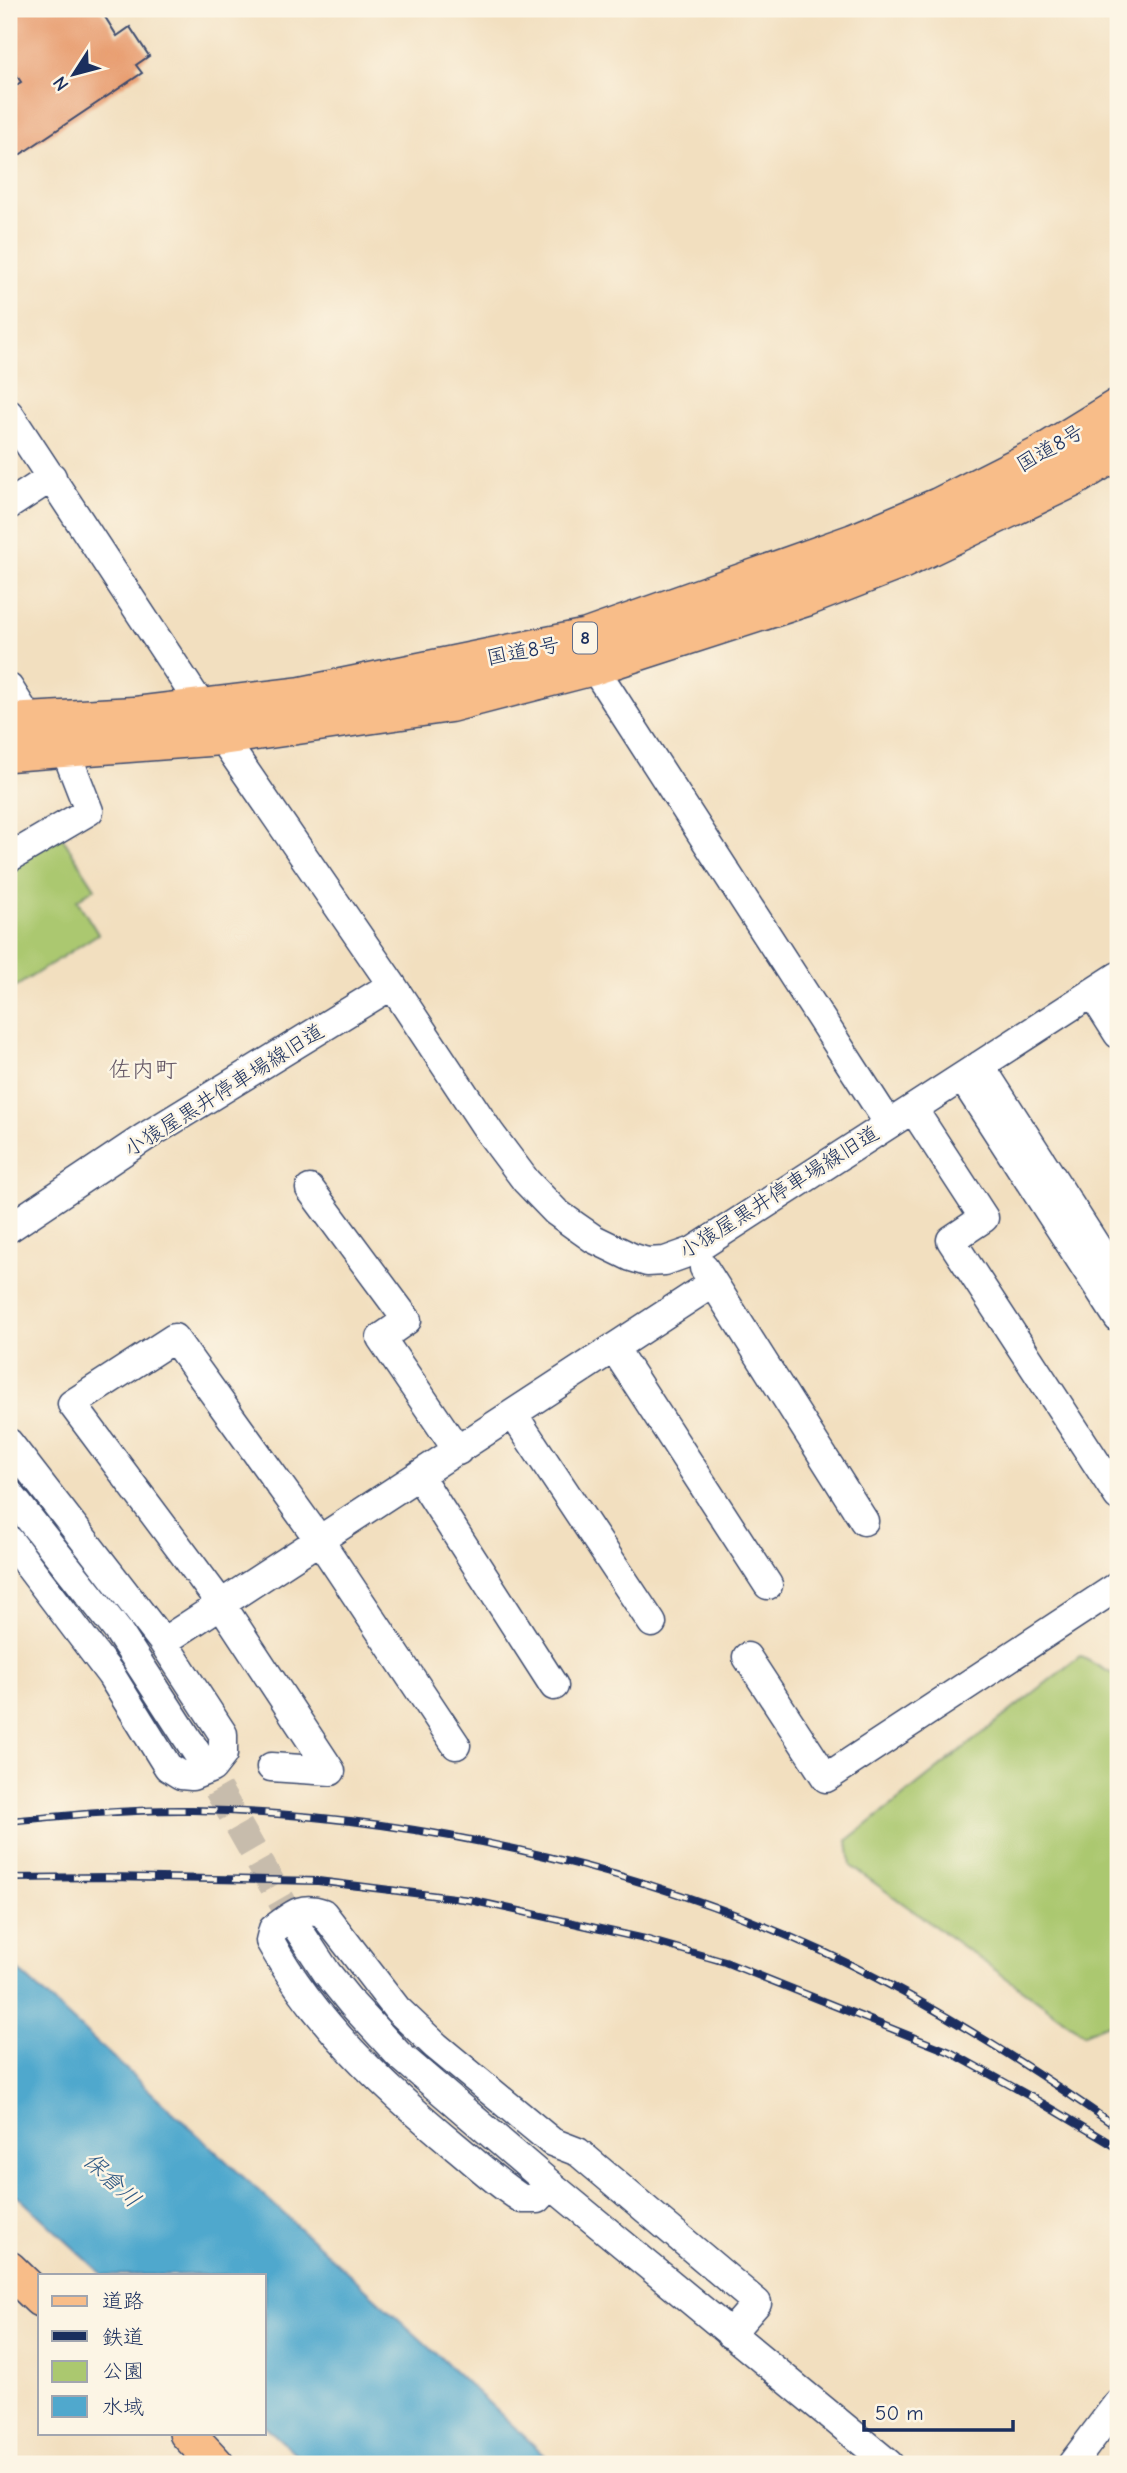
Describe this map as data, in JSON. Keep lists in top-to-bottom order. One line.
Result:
{"streets":{"highway":["国道8号","8"],"street":["小猿屋黒井停車場線旧道"]},"districts":["佐内町"],"water":["保倉川"],"legend":["道路","鉄道","公園","水域"],"scale_bar":"50 m","north":"bottom left"}
